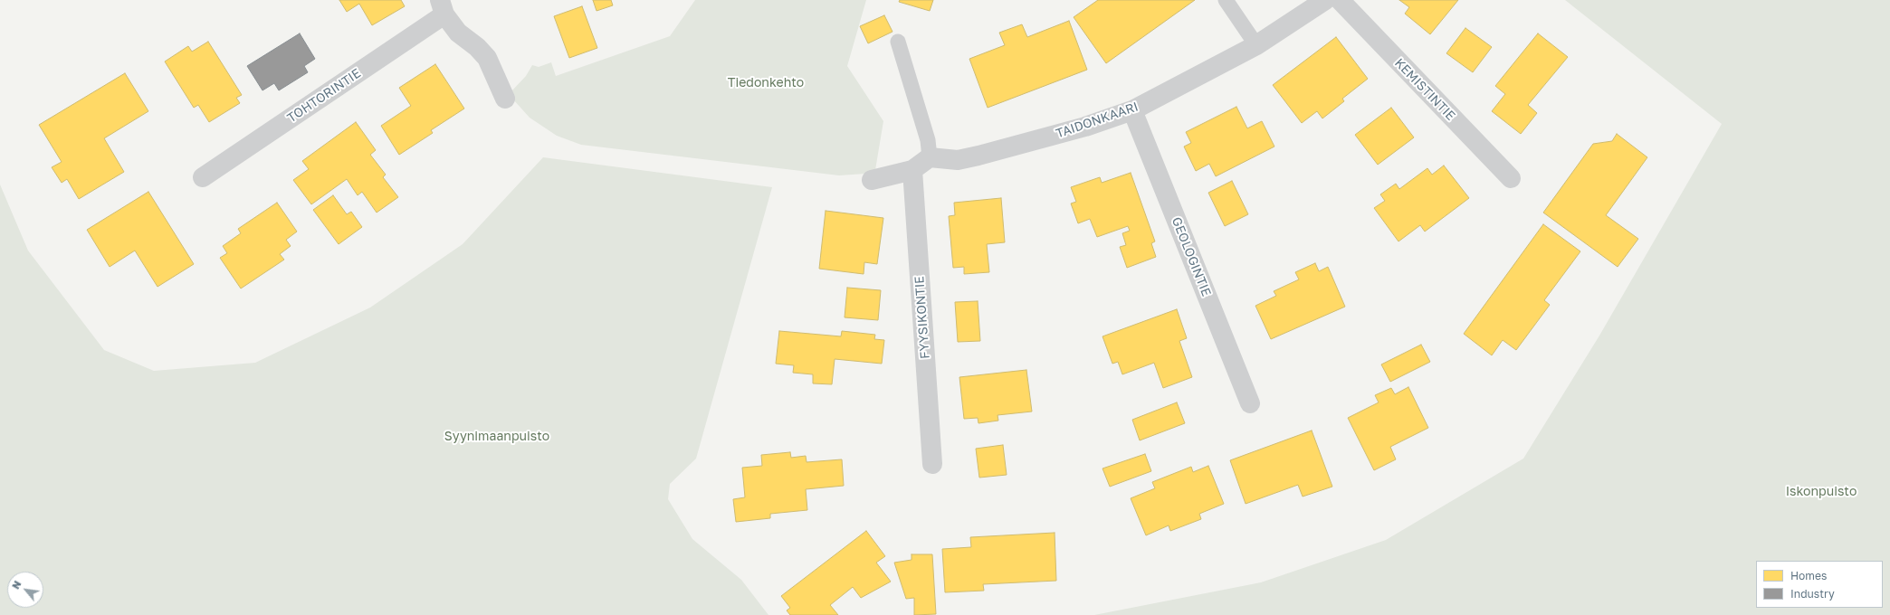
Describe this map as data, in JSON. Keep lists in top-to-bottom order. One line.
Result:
{"streets":{"street":["KEMISTINTIE","TOHTORINTIE","TAIDONKAARI","GEOLOGINTIE","FYYSIKONTIE"]},"crossings":[["TAIDONKAARI","GEOLOGINTIE"]],"parks":["Tiedonkehto","Syynimaanpuisto","Iskonpuisto"],"legend":["Homes","Industry"],"north":"top left"}
